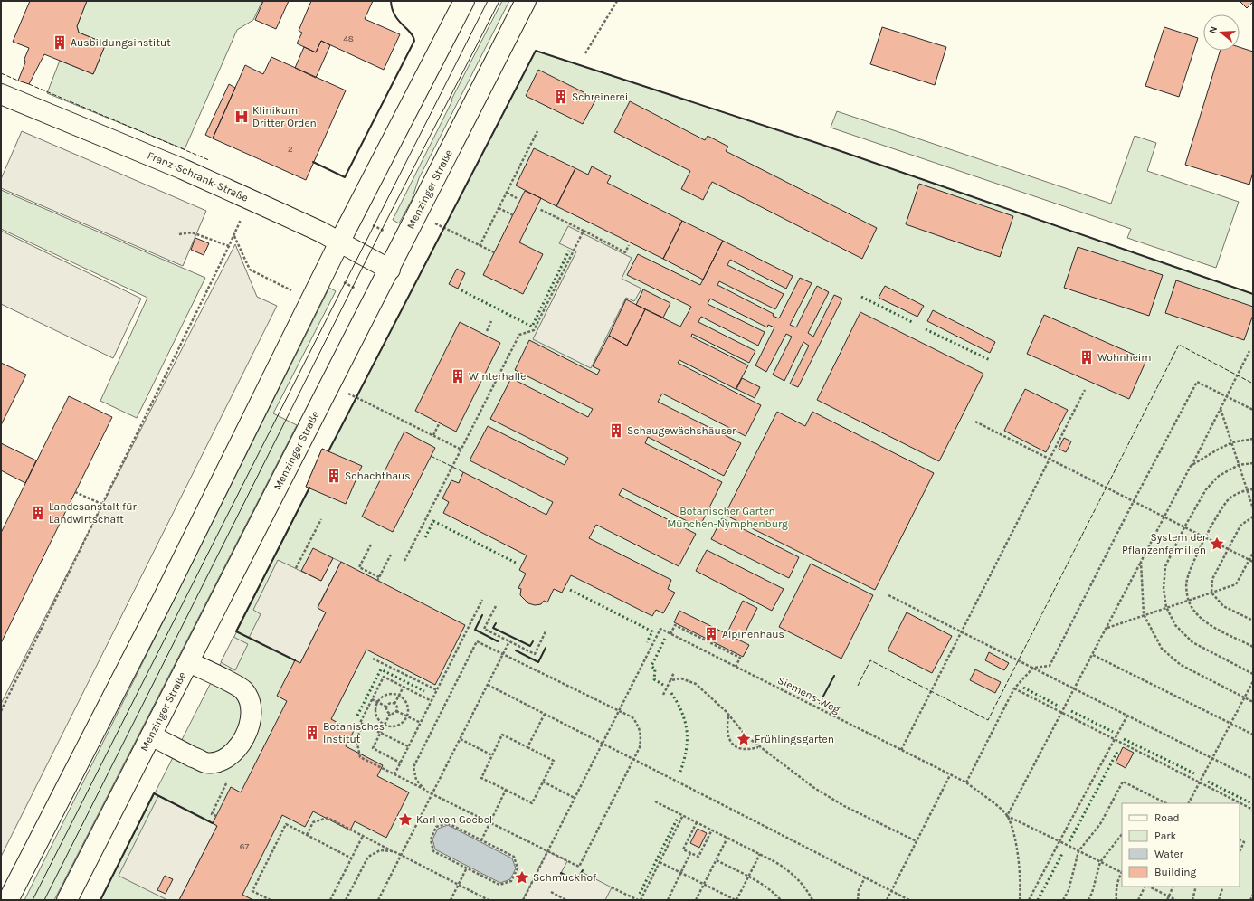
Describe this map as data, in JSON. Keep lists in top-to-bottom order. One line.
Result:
{"streets":{"main road":["Franz-Schrank-Straße","Menzinger Straße"],"path":["Siemens-Weg"]},"crossings":[["Franz-Schrank-Straße","Menzinger Straße"]],"parks":["Botanischer Garten München-Nymphenburg"],"places":{"building":["Ausbildungsinstitut","Schreinerei","Wohnheim","Winterhalle","Schaugewächshäuser","Schachthaus","Landesanstalt für Landwirtschaft","Alpinenhaus","Botanisches Institut"],"hospital":["Klinikum Dritter Orden"],"place":["System der Pflanzenfamilien","Frühlingsgarten","Karl von Goebel","Schmuckhof"]},"house_numbers":["48","2","67"],"legend":["Road","Park","Water","Building"],"north":"left"}
